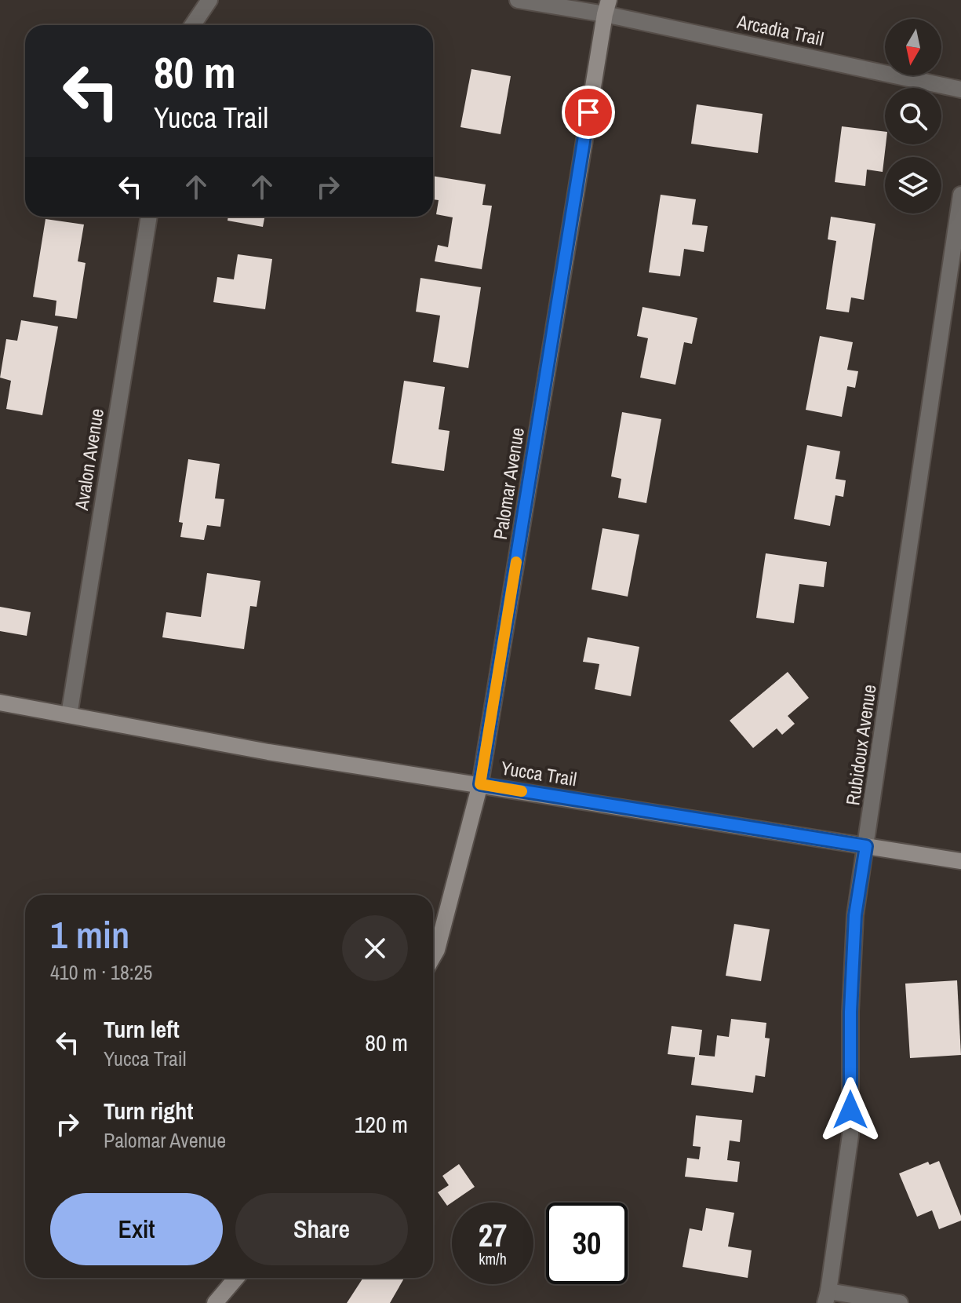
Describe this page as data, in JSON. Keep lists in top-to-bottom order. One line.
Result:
{"streets":{"street":["Arcadia Trail","Avalon Avenue","Palomar Avenue","Rubidoux Avenue","Yucca Trail"]},"crossings":[["Arcadia Trail","Palomar Avenue"],["Avalon Avenue","Yucca Trail"],["Palomar Avenue","Yucca Trail"],["Rubidoux Avenue","Yucca Trail"]],"north":"bottom","page":{"turn":["80 m","Yucca Trail"],"heading":["1 min","410 m · 18:25"],"list":[{"name":"Turn left","note":"Yucca Trail","value":"80 m"},{"name":"Turn right","note":"Palomar Avenue","value":"120 m"}],"buttons":["Exit","Share"],"speed":"27 km/h","limit":"30"}}
